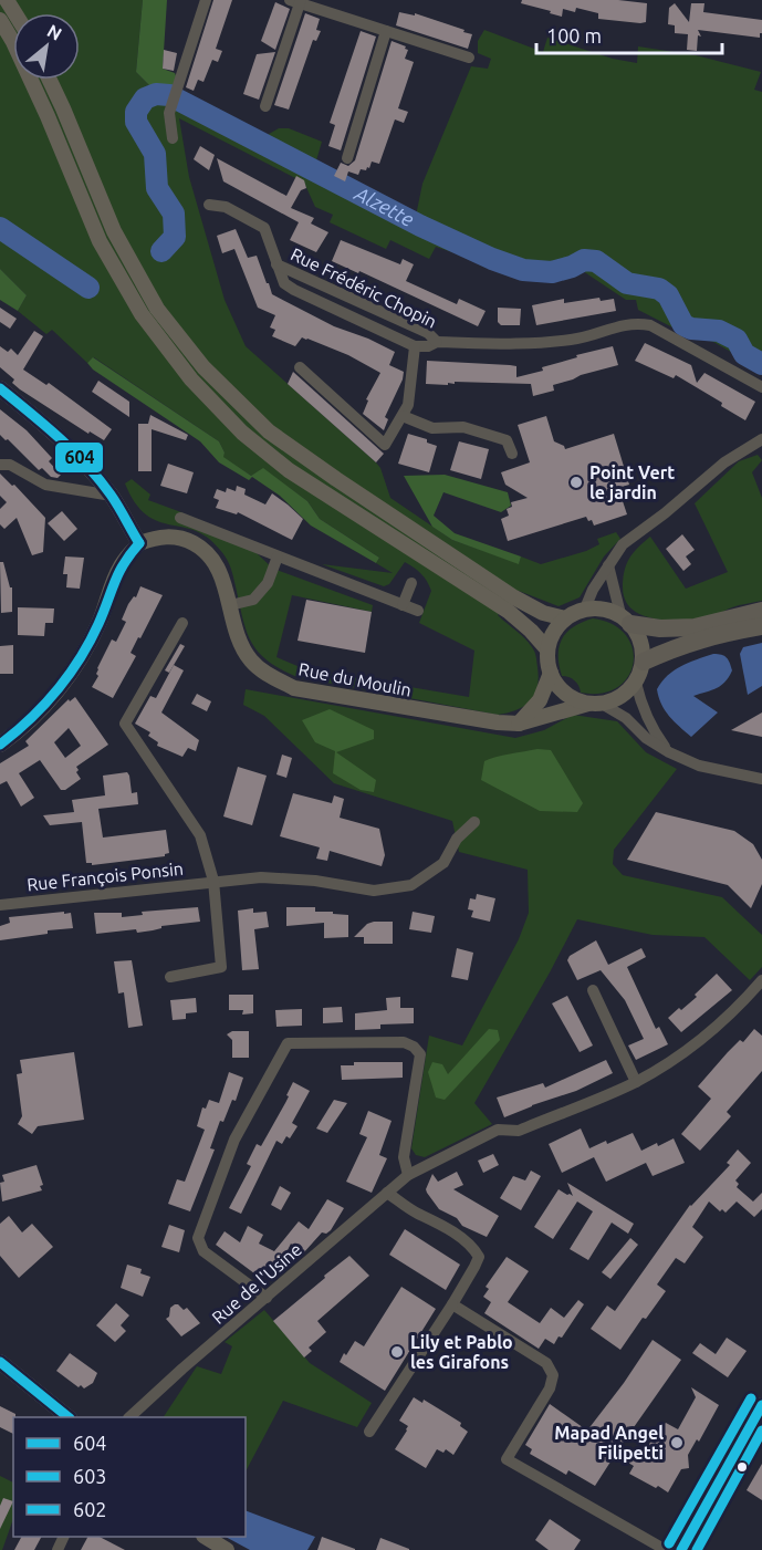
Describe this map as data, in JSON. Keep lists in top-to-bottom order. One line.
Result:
{"streets":{"main road":["Rue du Moulin"],"street":["Rue Frédéric Chopin","Rue François Ponsin","Rue de l'Usine"]},"water":["Alzette"],"places":["Point Vert le jardin","Lily et Pablo les Girafons","Mapad Angel Filipetti"],"lines":["transit line 604","transit line 602","transit line 603"],"legend":["604","603","602"],"scale_bar":"100 m","north":"top right"}
